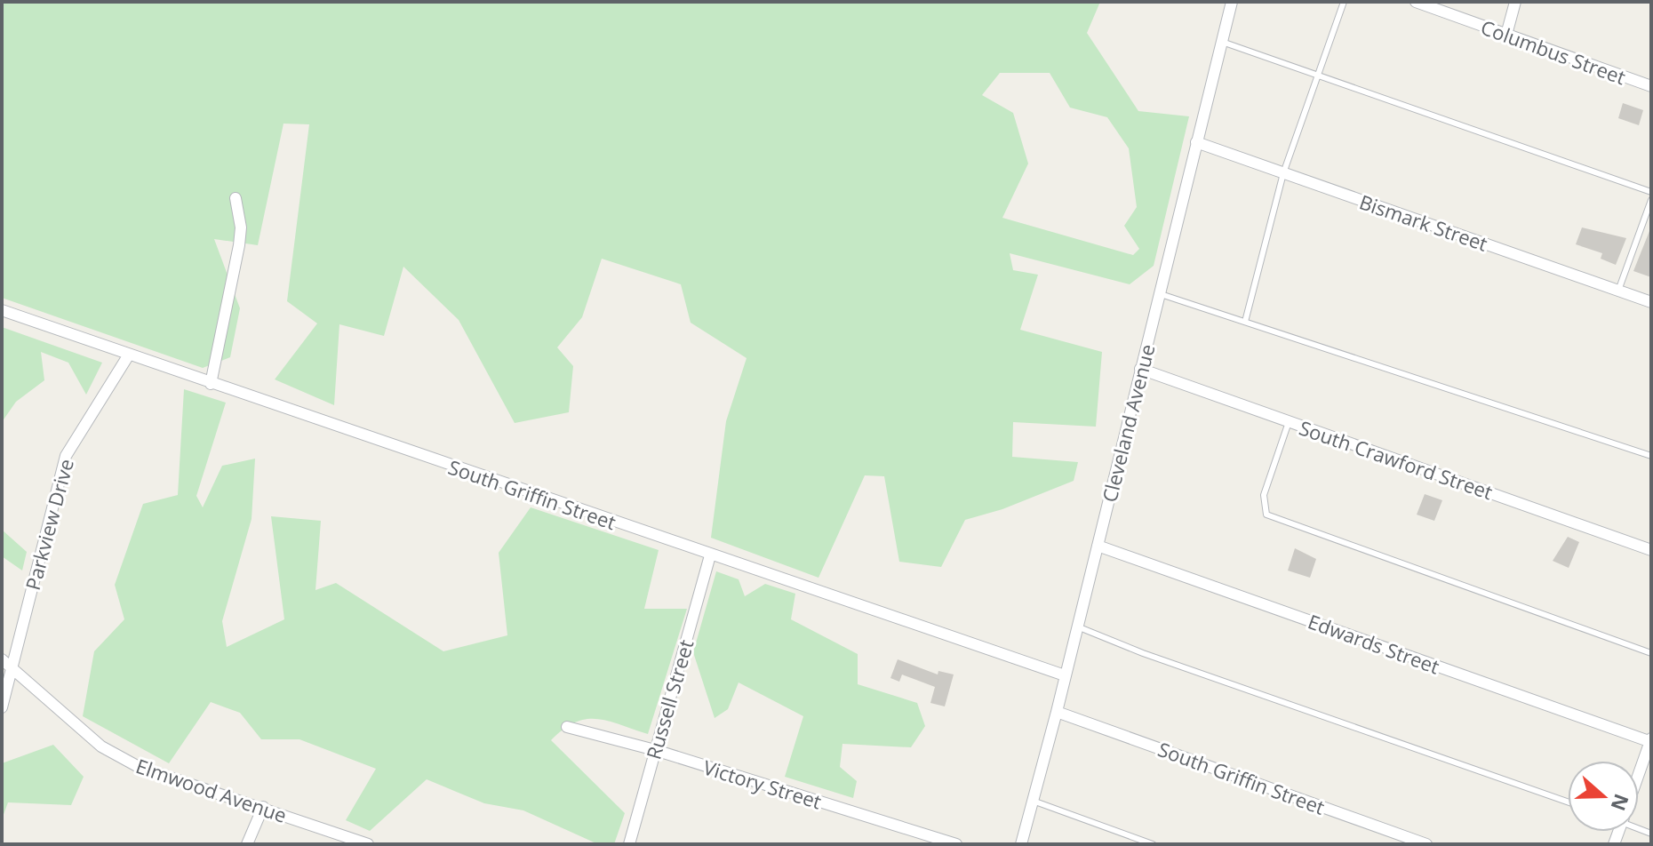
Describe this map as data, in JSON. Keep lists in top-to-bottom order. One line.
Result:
{"streets":{"street":["Columbus Street","Bismark Street","Cleveland Avenue","South Crawford Street","South Griffin Street","Parkview Drive","Edwards Street","Russell Street","Victory Street","Elmwood Avenue"]},"crossings":[["Bismark Street","Cleveland Avenue"],["Cleveland Avenue","South Crawford Street"],["Cleveland Avenue","South Griffin Street"],["Cleveland Avenue","Edwards Street"],["South Griffin Street","Parkview Drive"],["South Griffin Street","Russell Street"],["Parkview Drive","Elmwood Avenue"],["Russell Street","Victory Street"]],"north":"right"}
